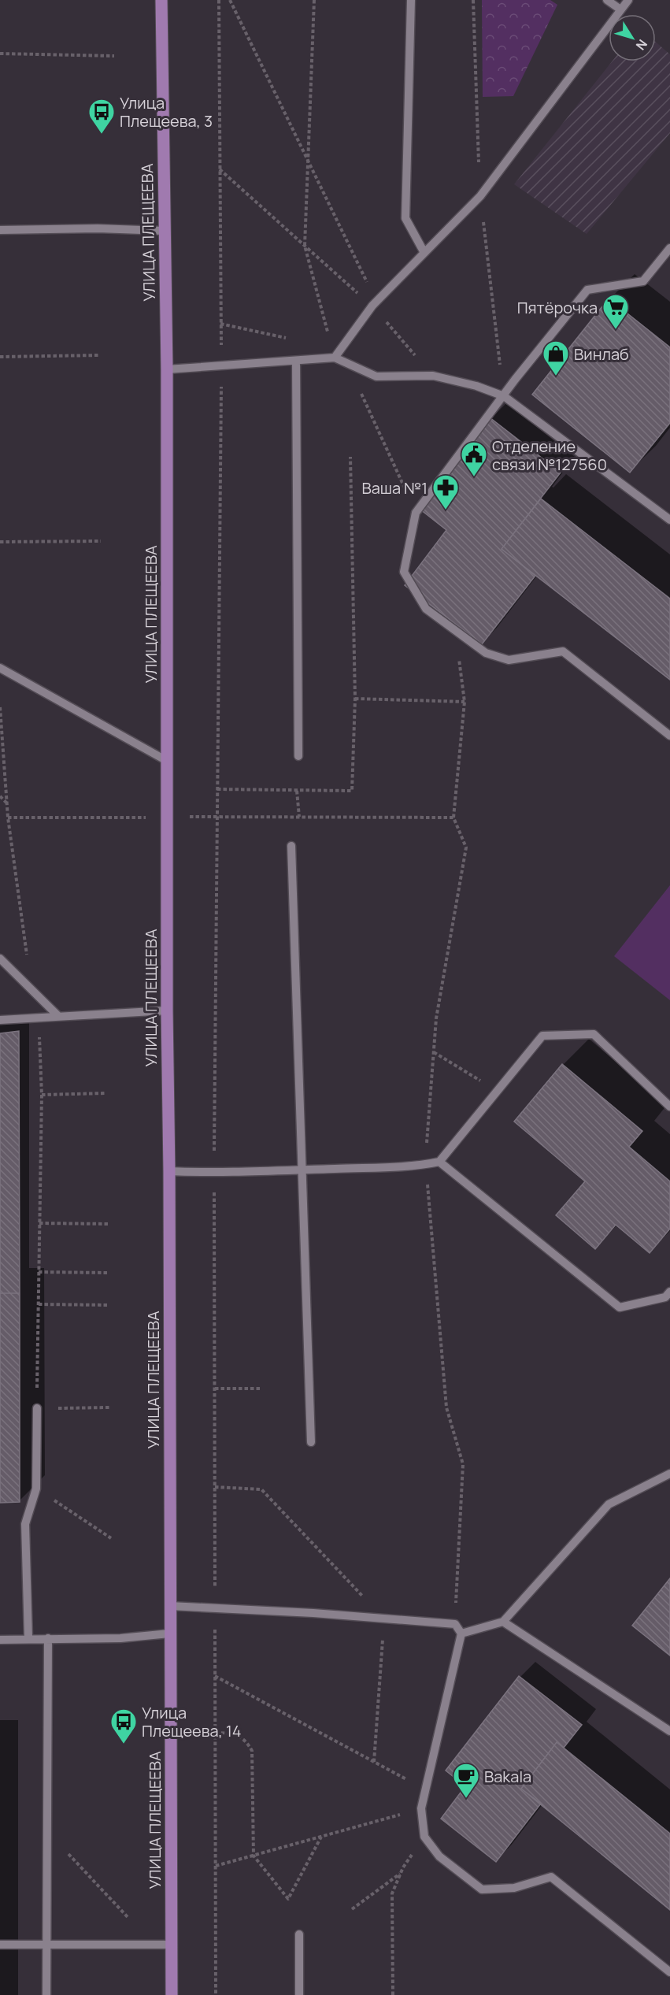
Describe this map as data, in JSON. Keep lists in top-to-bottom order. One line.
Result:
{"streets":{"main road":["УЛИЦА ПЛЕЩЕЕВА"]},"places":{"bus stop":["Улица Плещеева, 3","Улица Плещеева, 14"],"supermarket":["Пятёрочка"],"shop":["Винлаб"],"public building":["Отделение связи №127560"],"pharmacy":["Ваша №1"],"cafe":["Bakala"]},"north":"bottom right"}
